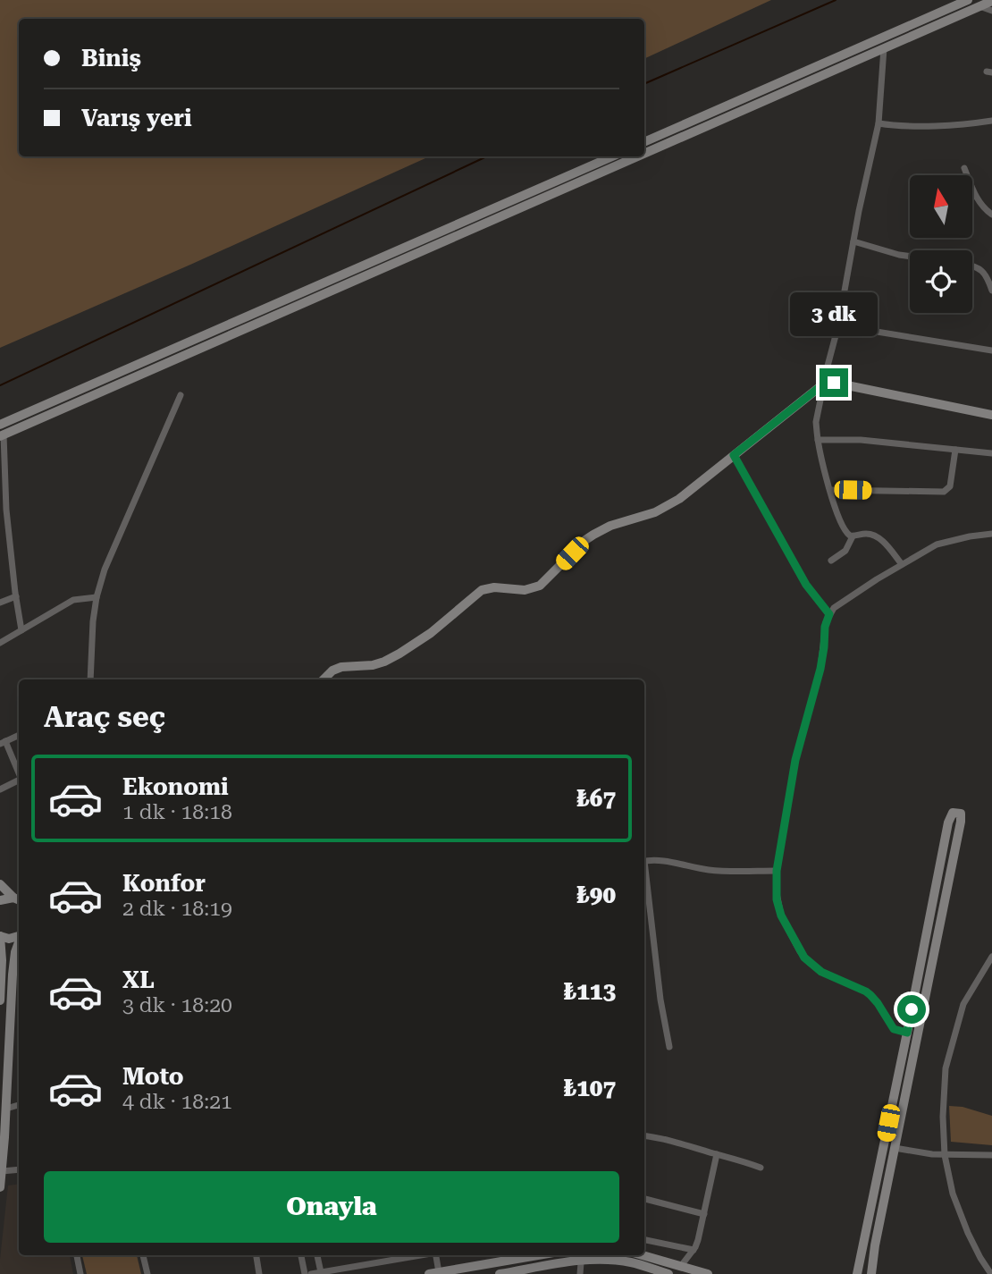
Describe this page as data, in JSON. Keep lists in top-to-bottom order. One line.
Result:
{"north":"top","page":{"banner":["Biniş","Varış yeri"],"bubble":"3 dk","heading":"Araç seç","list":[{"name":"Ekonomi","note":"1 dk · 18:18","value":"₺67"},{"name":"Konfor","note":"2 dk · 18:19","value":"₺90"},{"name":"XL","note":"3 dk · 18:20","value":"₺113"},{"name":"Moto","note":"4 dk · 18:21","value":"₺107"}],"buttons":"Onayla"}}
